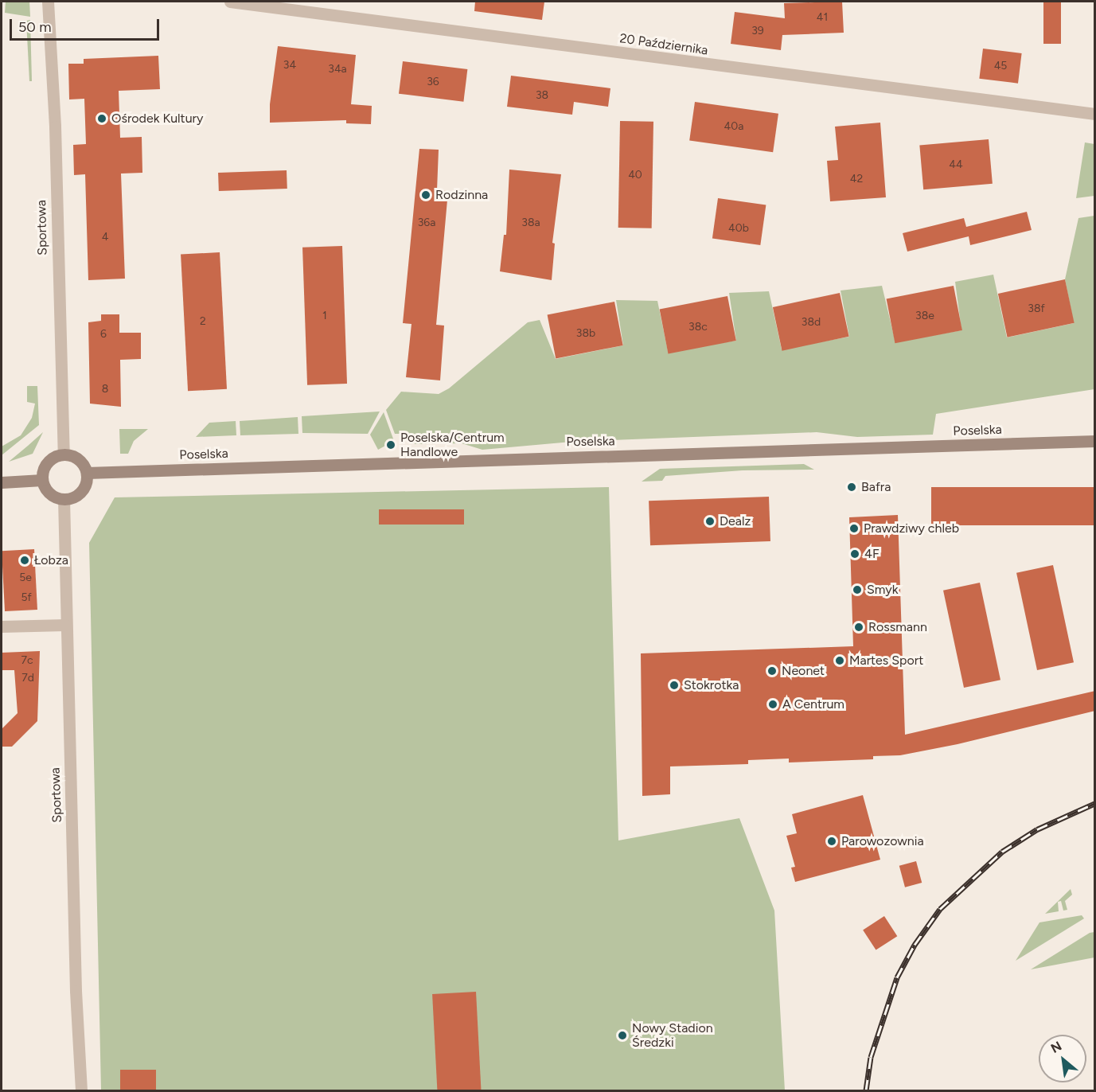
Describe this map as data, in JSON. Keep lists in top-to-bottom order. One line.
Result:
{"streets":{"street":["20 Października","Sportowa","Poselska"]},"crossings":[["Sportowa","Poselska"]],"places":["Ośrodek Kultury","Rodzinna","Poselska/Centrum Handlowe","Bafra","Dealz","Prawdziwy chleb","4F","Łobza","Smyk","Rossmann","Martes Sport","Neonet","Stokrotka","A Centrum","Parowozownia","Nowy Stadion Średzki"],"house_numbers":["41","39","34","45","34a","36","38","40a","44","40","42","36a","38a","40b","4","38f","1","38e","2","38d","38c","38b","6","8","5e","5f","7c","7d"],"scale_bar":"50 m","north":"top left"}
